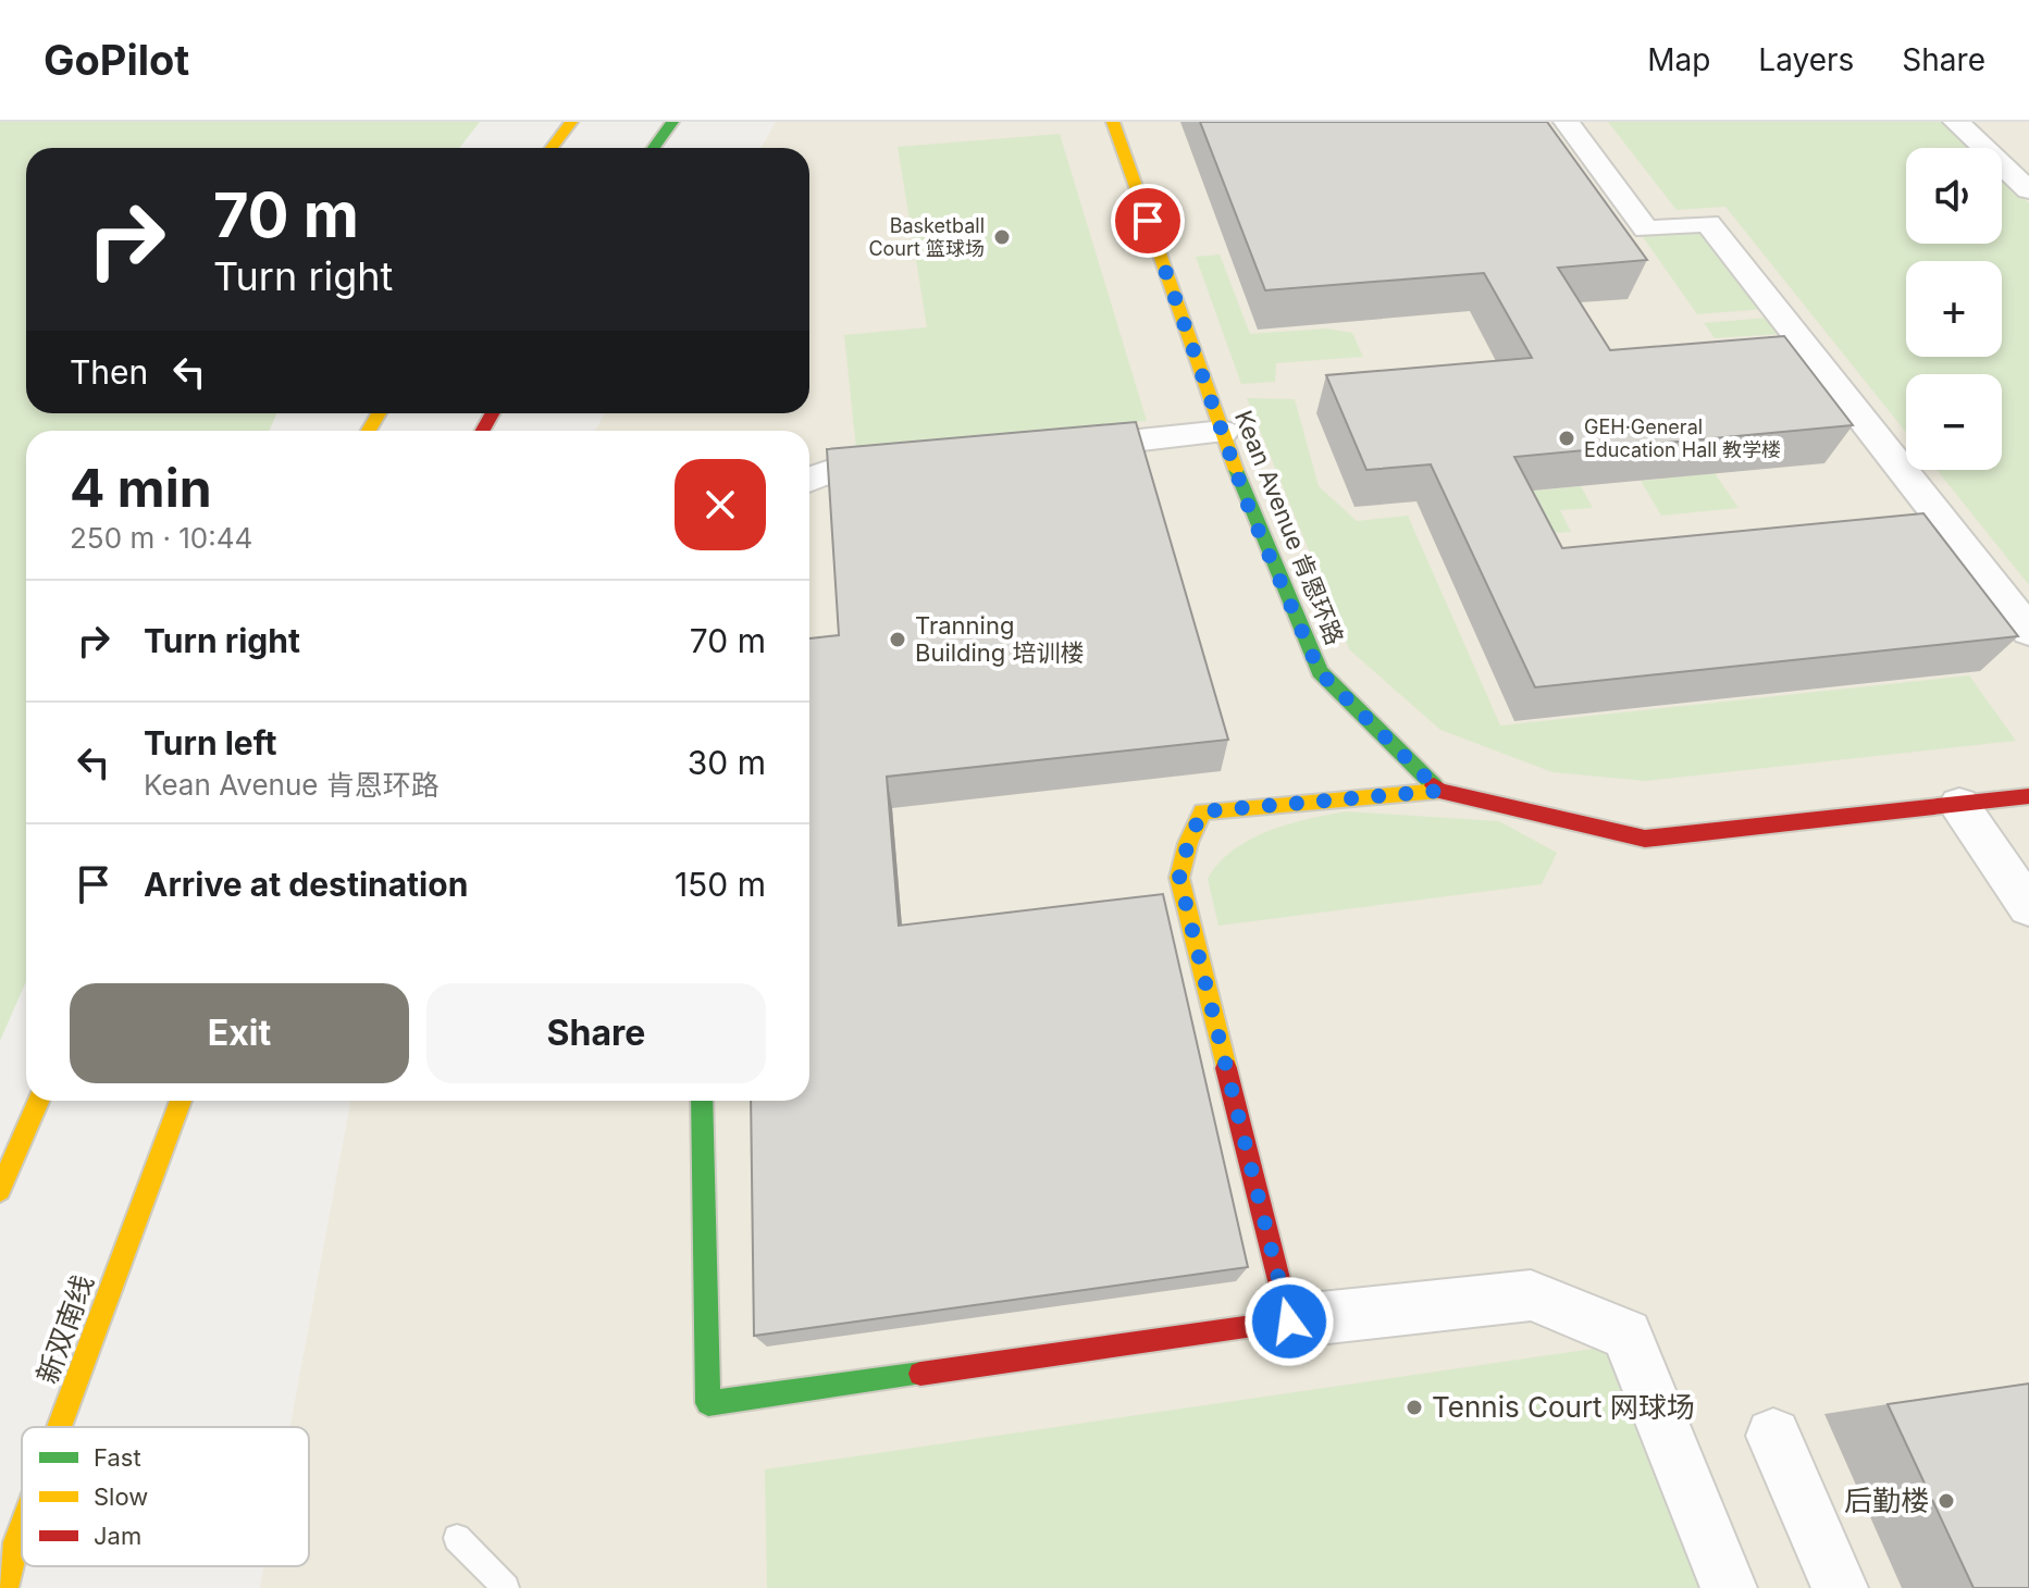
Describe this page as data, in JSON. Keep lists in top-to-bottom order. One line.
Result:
{"streets":{"street":["Kean Avenue 肯恩环路","新双南线"]},"places":["Basketball Court 篮球场","GEH·General Education Hall 教学楼","Tranning Building 培训楼","Tennis Court 网球场","后勤楼"],"legend":["Fast","Slow","Jam"],"page":{"header":"GoPilot","nav":["Map","Layers","Share"],"map_buttons":["+","−"],"turn":["70 m","Turn right"],"then":"Then","heading":["4 min","250 m · 10:44"],"list":[{"name":"Turn right","value":"70 m"},{"name":"Turn left","note":"Kean Avenue 肯恩环路","value":"30 m"},{"name":"Arrive at destination","value":"150 m"}],"buttons":["Exit","Share"]}}
